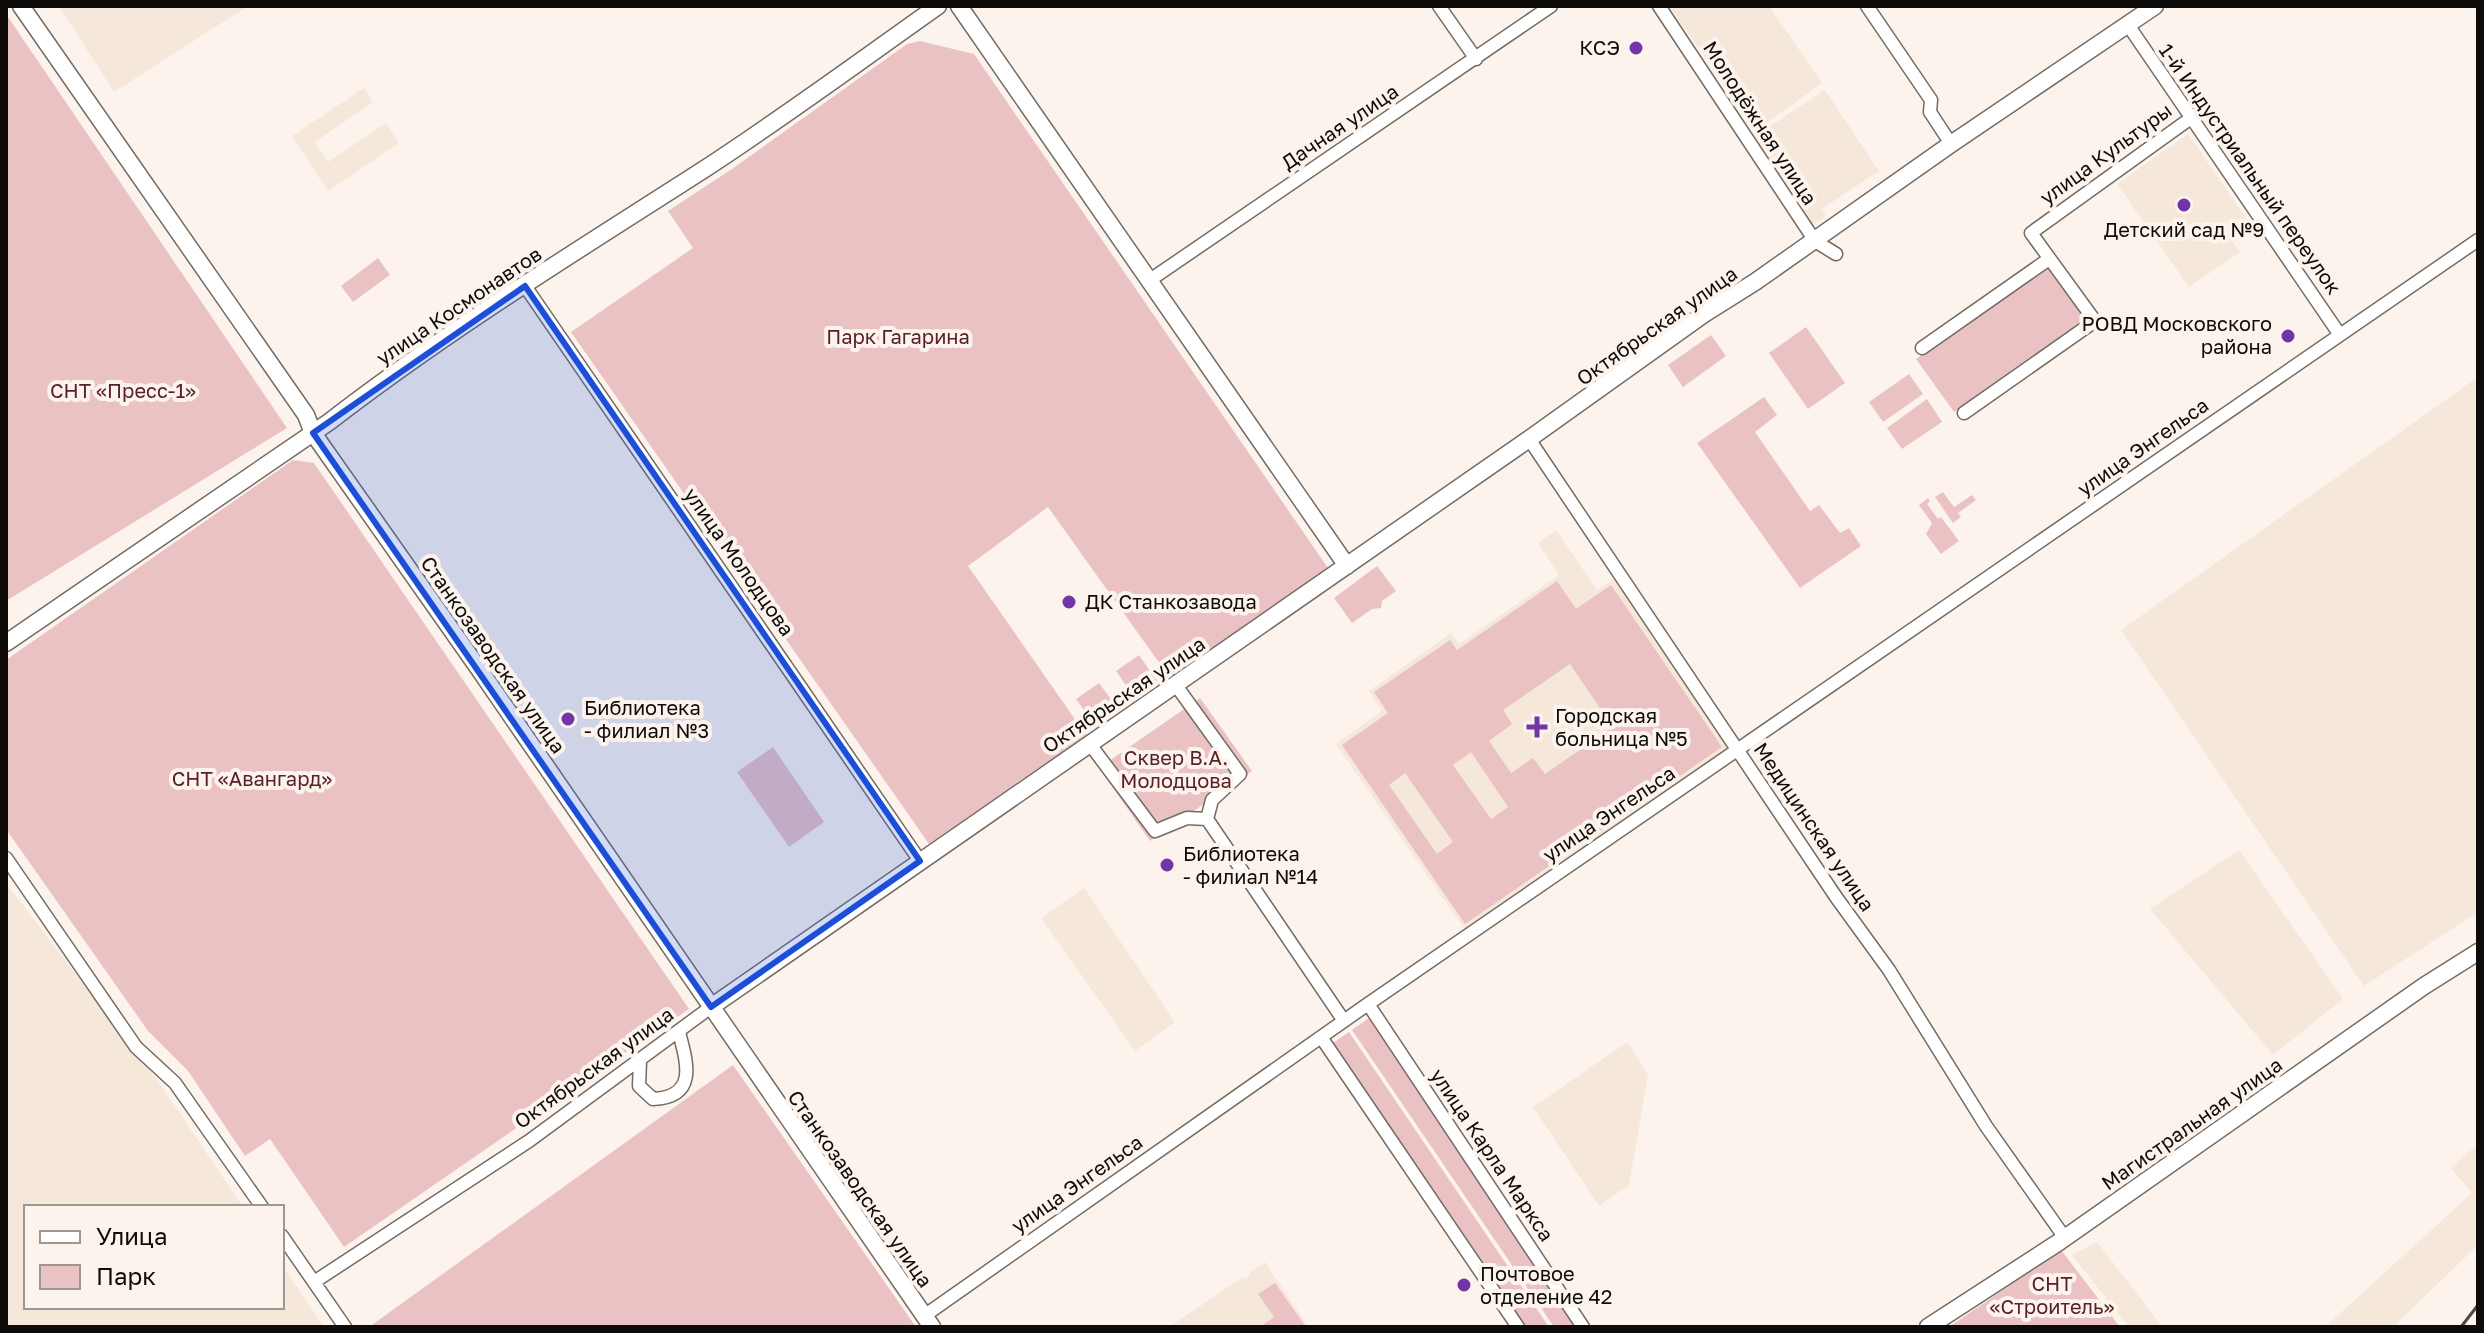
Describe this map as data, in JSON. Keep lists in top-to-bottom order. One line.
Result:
{"streets":{"street":["Молодёжная улица","Дачная улица","улица Культуры","1-й Индустриальный переулок","улица Космонавтов","Октябрьская улица","улица Энгельса","улица Молодцова","Станкозаводская улица","Медицинская улица","Магистральная улица","улица Карла Маркса"]},"crossings":[["Молодёжная улица","Октябрьская улица"],["улица Культуры","1-й Индустриальный переулок"],["1-й Индустриальный переулок","Октябрьская улица"],["1-й Индустриальный переулок","улица Энгельса"],["улица Космонавтов","улица Молодцова"],["улица Космонавтов","Станкозаводская улица"],["Октябрьская улица","улица Молодцова"],["Октябрьская улица","Станкозаводская улица"],["Октябрьская улица","Медицинская улица"],["улица Энгельса","Станкозаводская улица"],["улица Энгельса","Медицинская улица"],["улица Энгельса","улица Карла Маркса"],["Медицинская улица","Магистральная улица"]],"parks":["Парк Гагарина","СНТ «Пресс-1»","Сквер В.А. Молодцова","СНТ «Авангард»","СНТ «Строитель»"],"places":{"other":["КСЭ","Детский сад №9","РОВД Московского района","ДК Станкозавода","Библиотека - филиал №3","Библиотека - филиал №14","Почтовое отделение 42"],"health":["Городская больница №5"]},"legend":["Улица","Парк"]}
